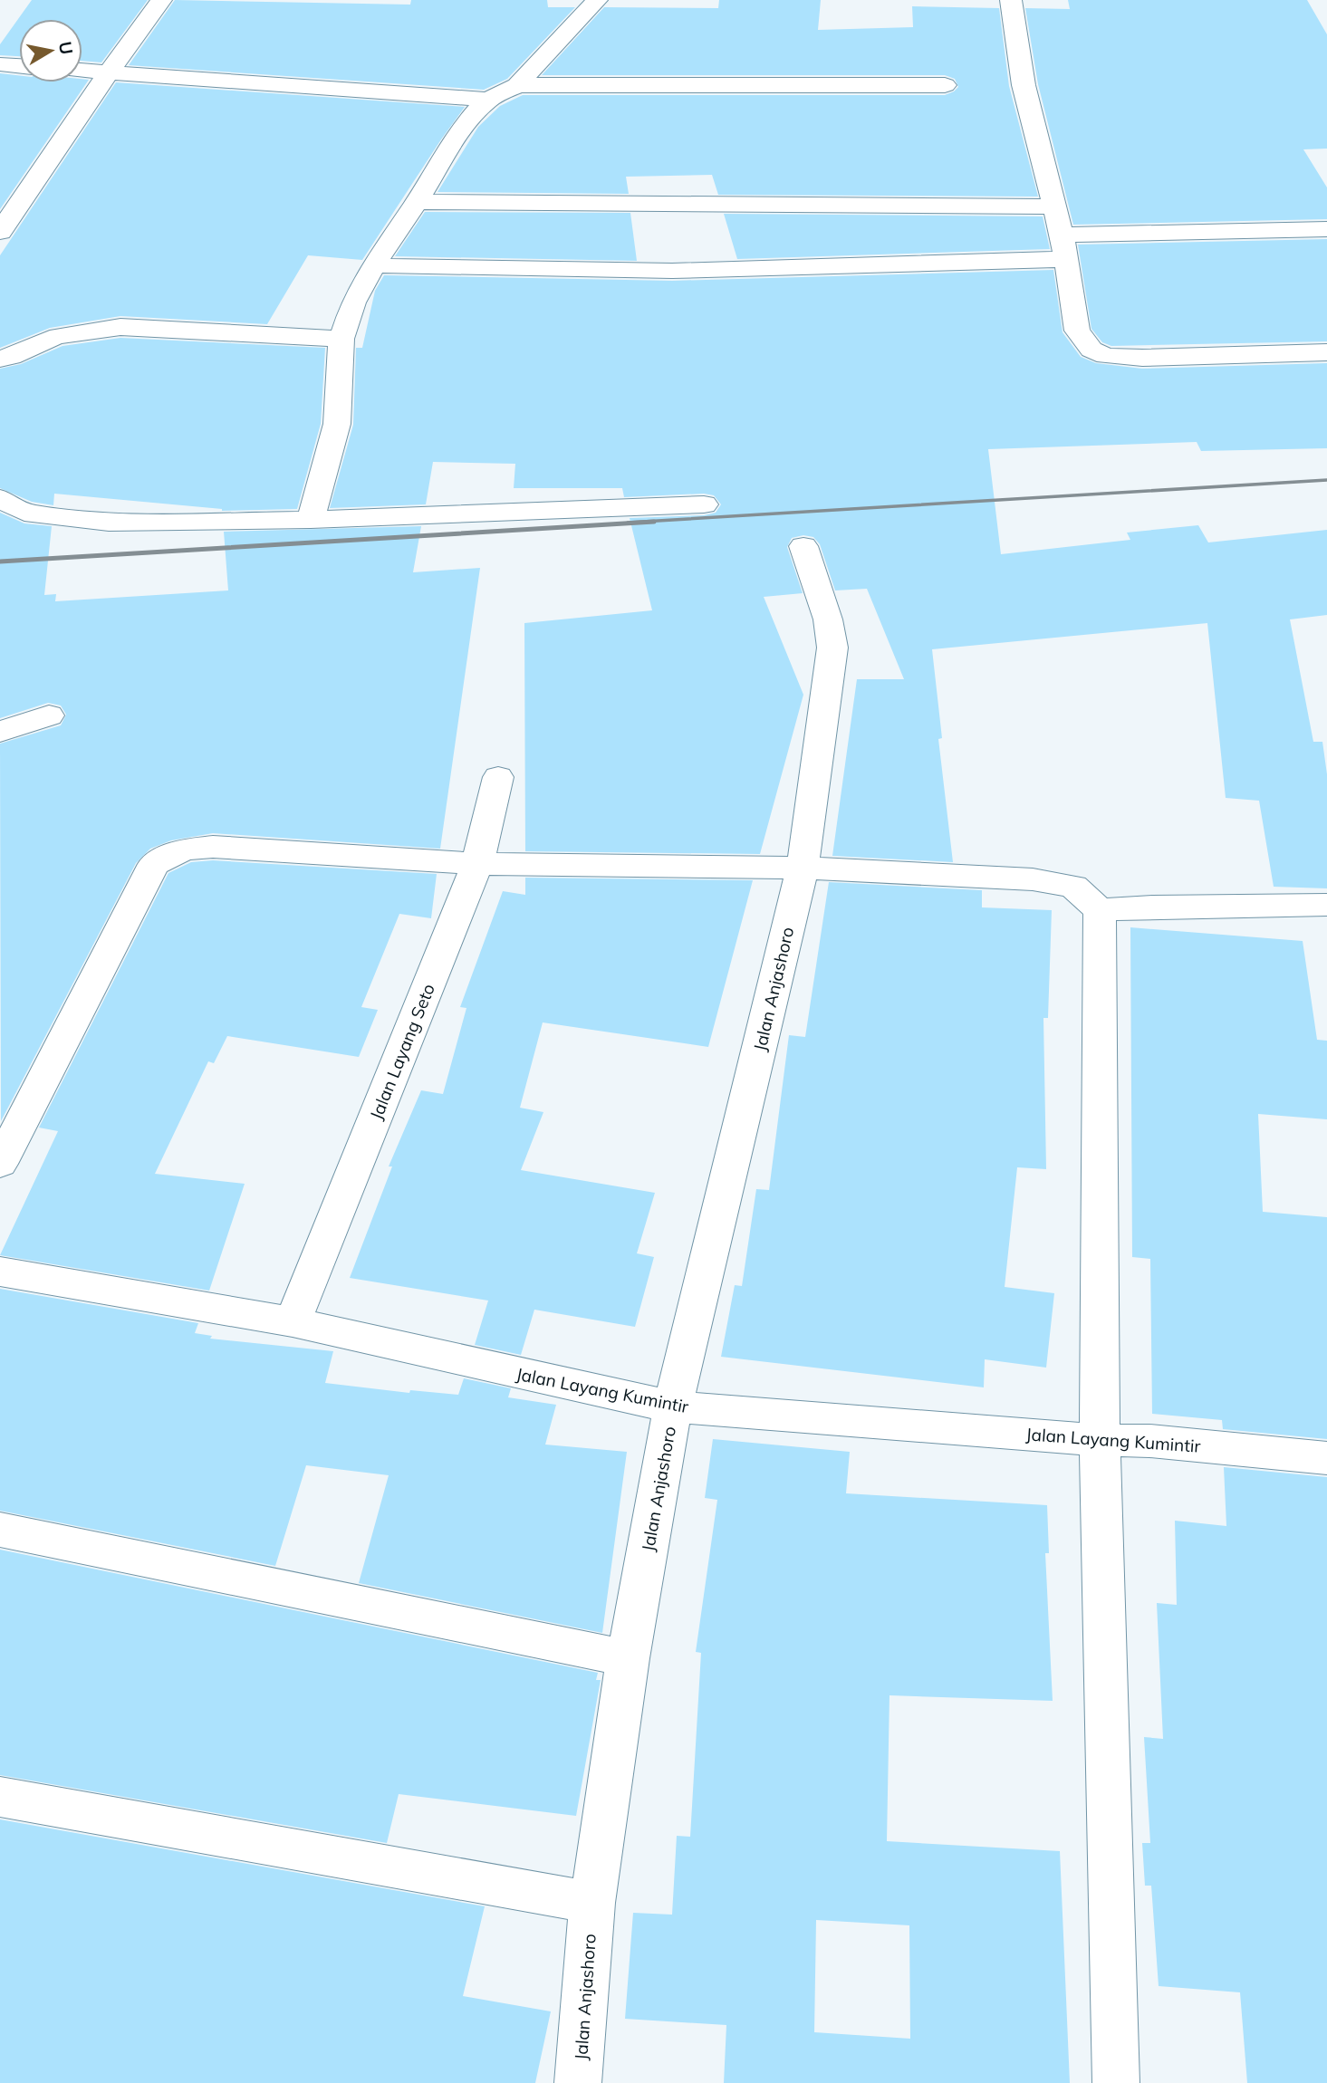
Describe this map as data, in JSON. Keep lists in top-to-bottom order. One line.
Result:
{"streets":{"street":["Jalan Anjashoro","Jalan Layang Seto","Jalan Layang Kumintir"]},"crossings":[["Jalan Anjashoro","Jalan Layang Kumintir"],["Jalan Layang Seto","Jalan Layang Kumintir"]],"north":"right"}
